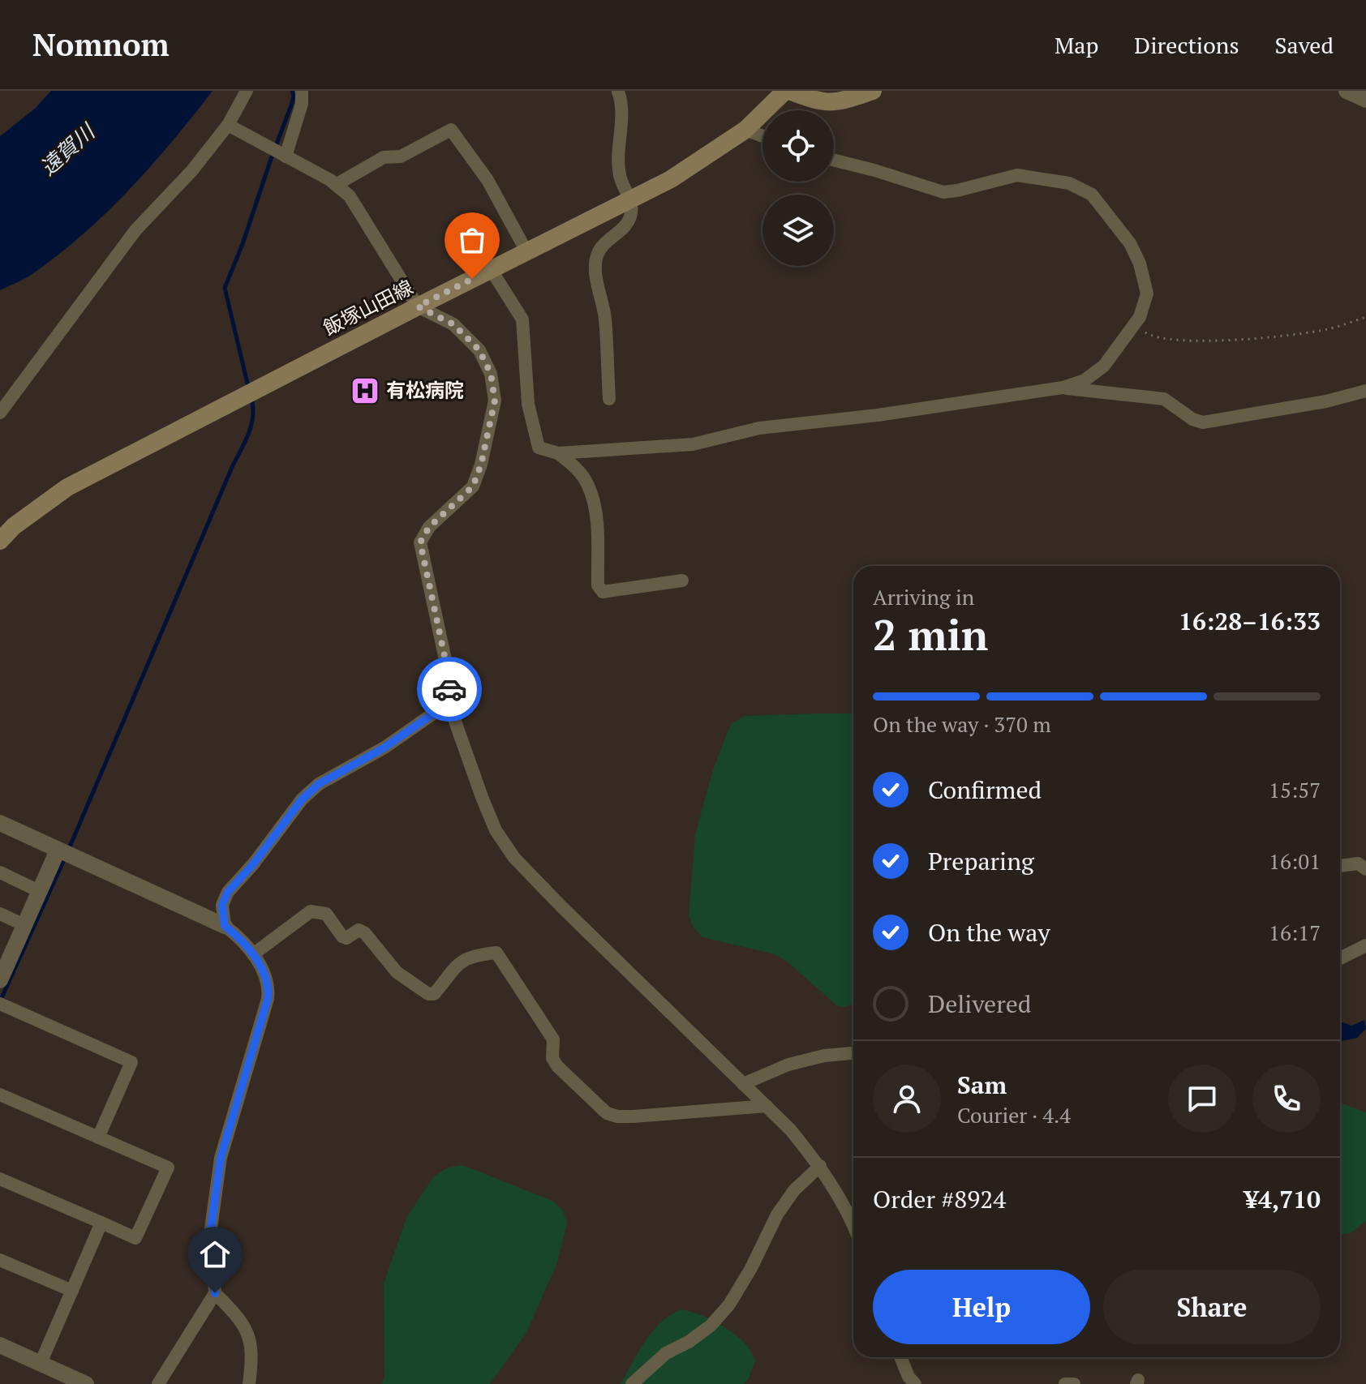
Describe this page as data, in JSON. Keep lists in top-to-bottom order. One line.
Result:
{"streets":{"main road":["飯塚山田線"]},"water":["遠賀川"],"places":{"hospital":["有松病院"]},"page":{"header":"Nomnom","nav":["Map","Directions","Saved"],"heading":["2 min","Arriving in","16:28–16:33"],"panel":["Sam","Courier · 4.4","Order #8924","¥4,710"],"bar":"On the way · 370 m","list":[["Confirmed","15:57"],["Preparing","16:01"],["On the way","16:17"],"Delivered"],"buttons":["Help","Share"]}}
